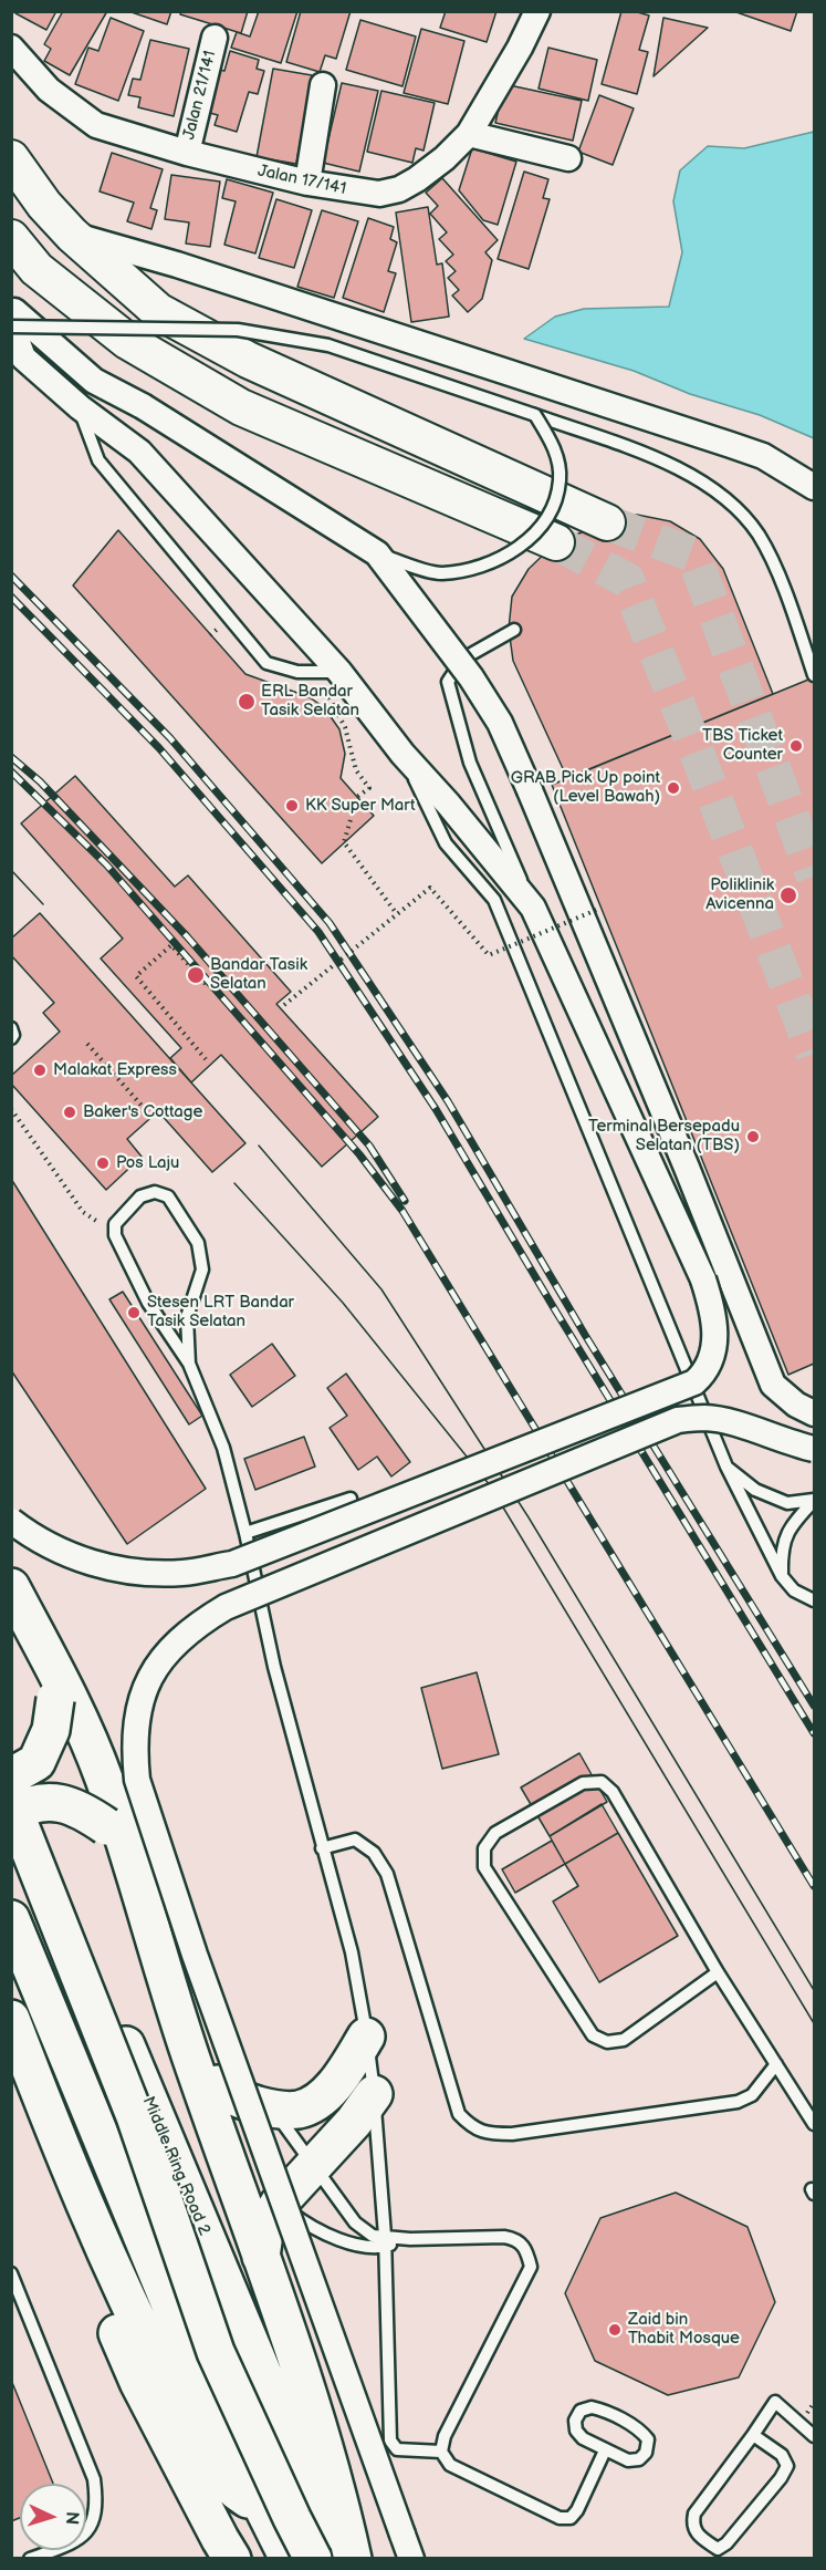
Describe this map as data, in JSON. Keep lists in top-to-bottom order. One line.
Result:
{"streets":{"highway":["Middle Ring Road 2"],"street":["Jalan 21/141","Jalan 17/141"]},"crossings":[["Jalan 21/141","Jalan 17/141"]],"places":["ERL Bandar Tasik Selatan","TBS Ticket Counter","GRAB Pick Up point (Level Bawah)","KK Super Mart","Poliklinik Avicenna","Bandar Tasik Selatan","Malakat Express","Baker's Cottage","Terminal Bersepadu Selatan (TBS)","Pos Laju","Stesen LRT Bandar Tasik Selatan","Zaid bin Thabit Mosque"],"north":"right"}
